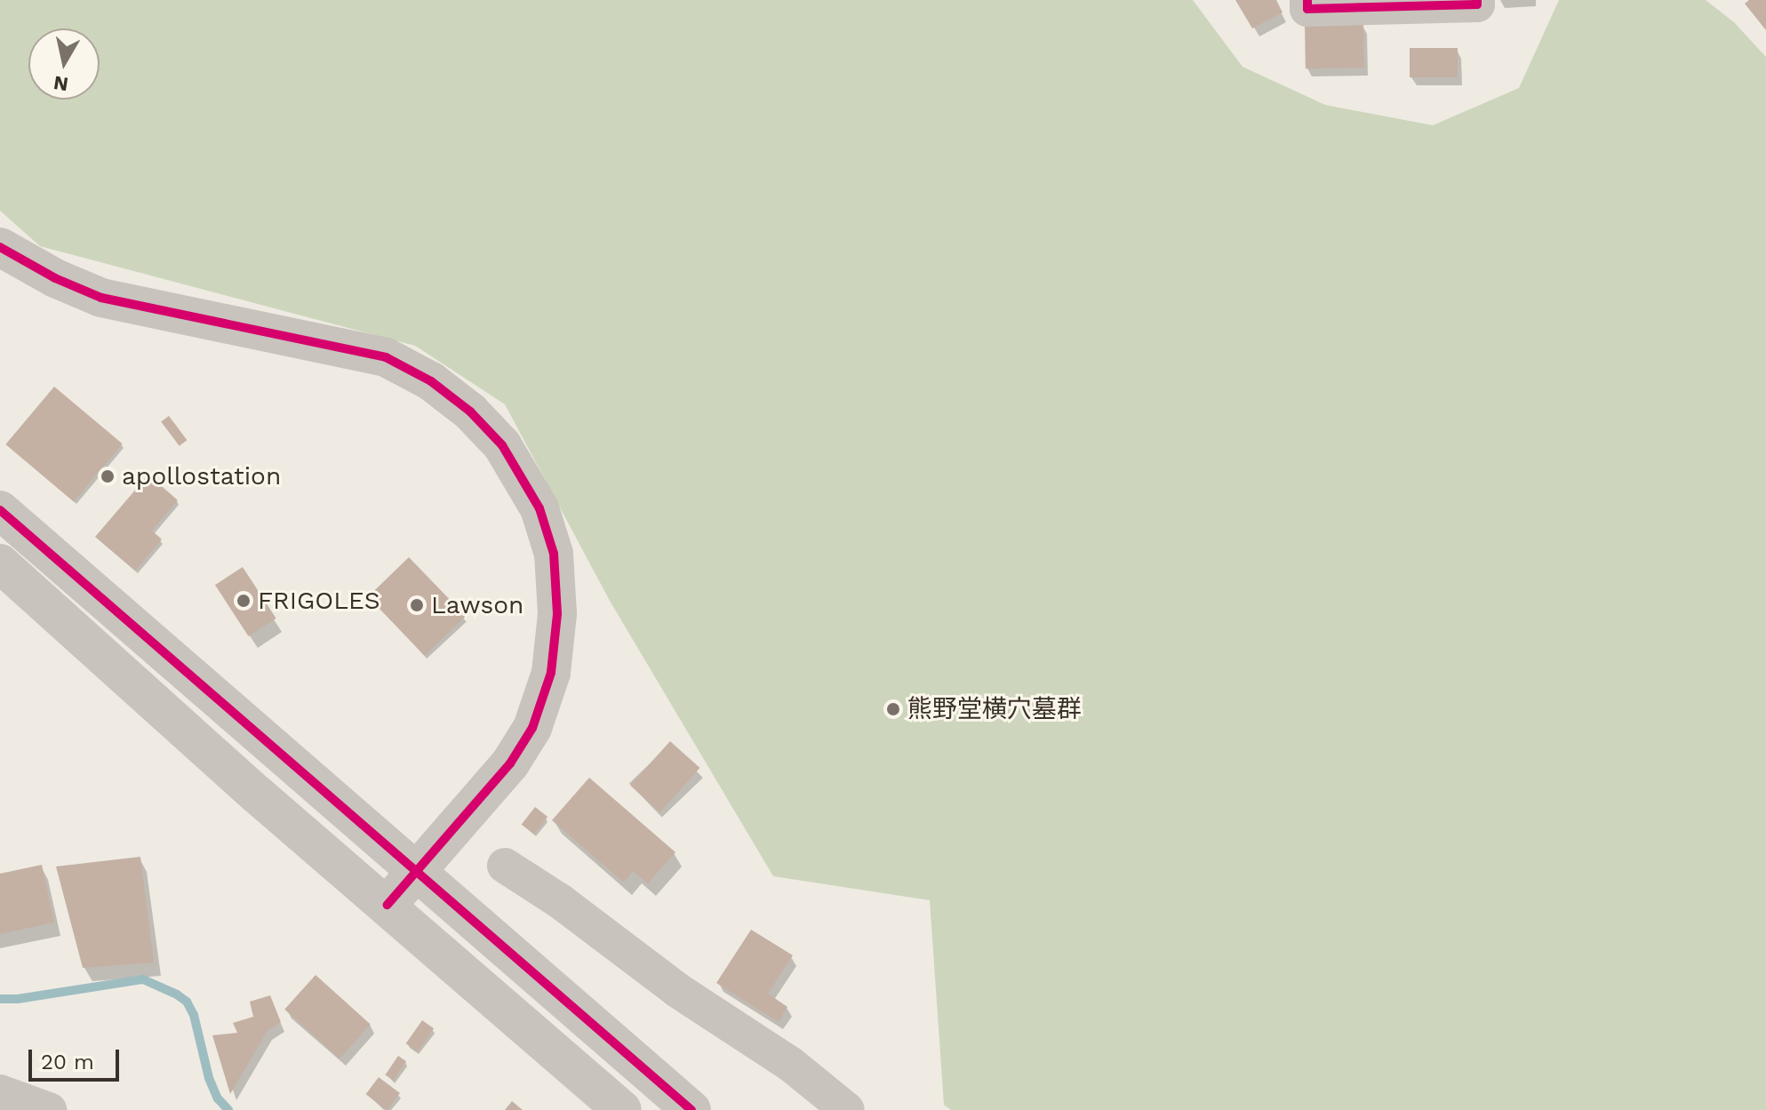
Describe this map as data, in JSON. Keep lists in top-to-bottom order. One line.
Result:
{"places":["apollostation","FRIGOLES","Lawson","熊野堂横穴墓群"],"scale_bar":"20 m","north":"bottom"}
